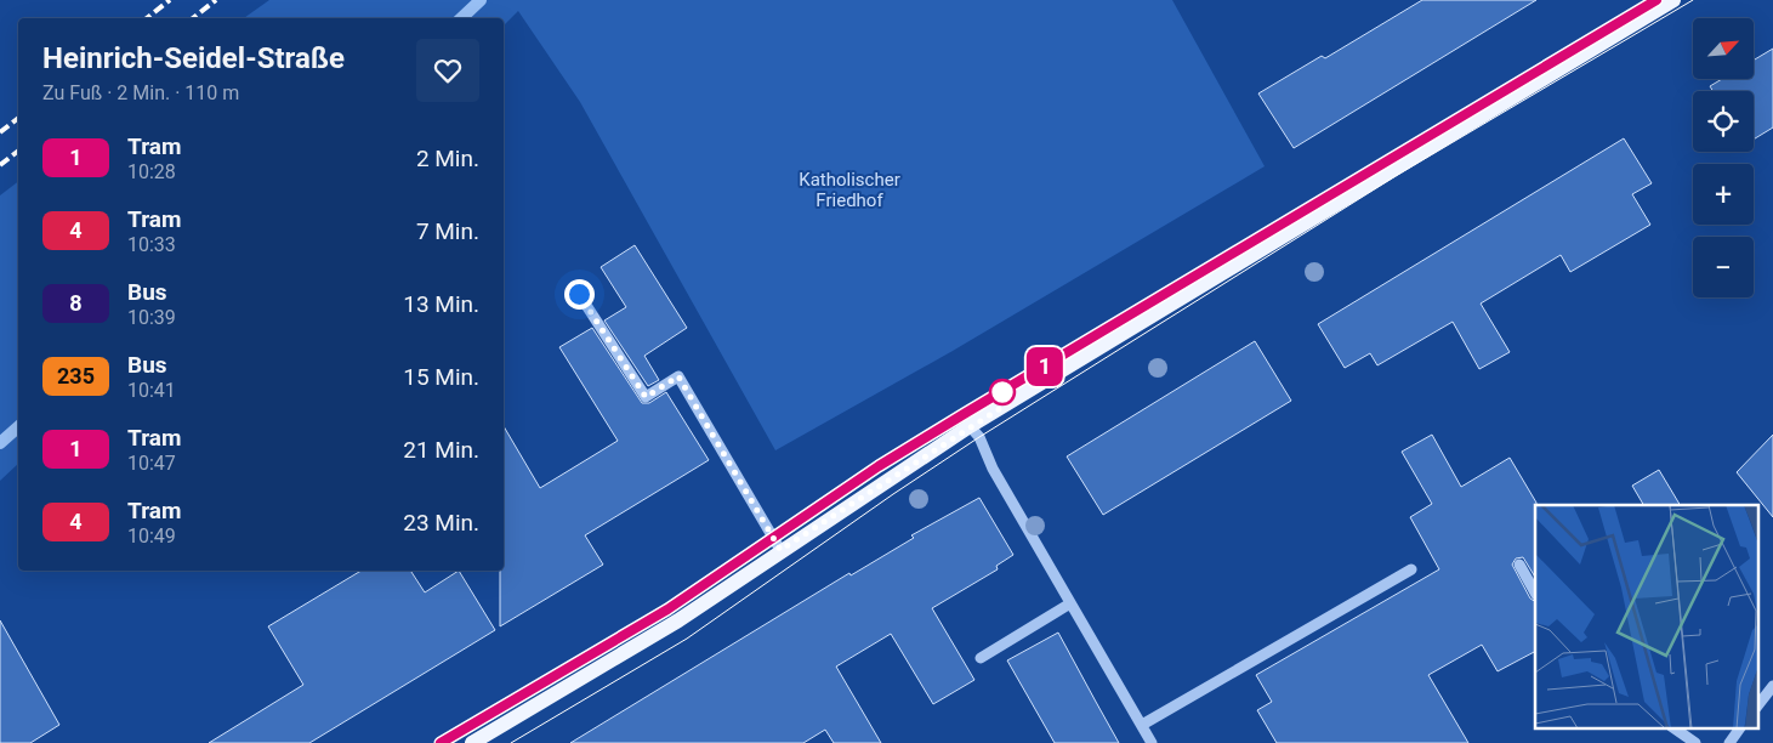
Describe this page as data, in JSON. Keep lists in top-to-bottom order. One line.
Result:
{"parks":["Katholischer Friedhof"],"lines":["tram line 1"],"north":"top right","page":{"on_map":"1","map_buttons":["+","−"],"heading":["Heinrich-Seidel-Straße","Zu Fuß · 2 Min. · 110 m"],"list":[{"mark":"1","name":"Tram","note":"10:28","value":"2 Min."},{"mark":"4","name":"Tram","note":"10:33","value":"7 Min."},{"mark":"8","name":"Bus","note":"10:39","value":"13 Min."},{"mark":"235","name":"Bus","note":"10:41","value":"15 Min."},{"mark":"1","name":"Tram","note":"10:47","value":"21 Min."},{"mark":"4","name":"Tram","note":"10:49","value":"23 Min."}]}}
